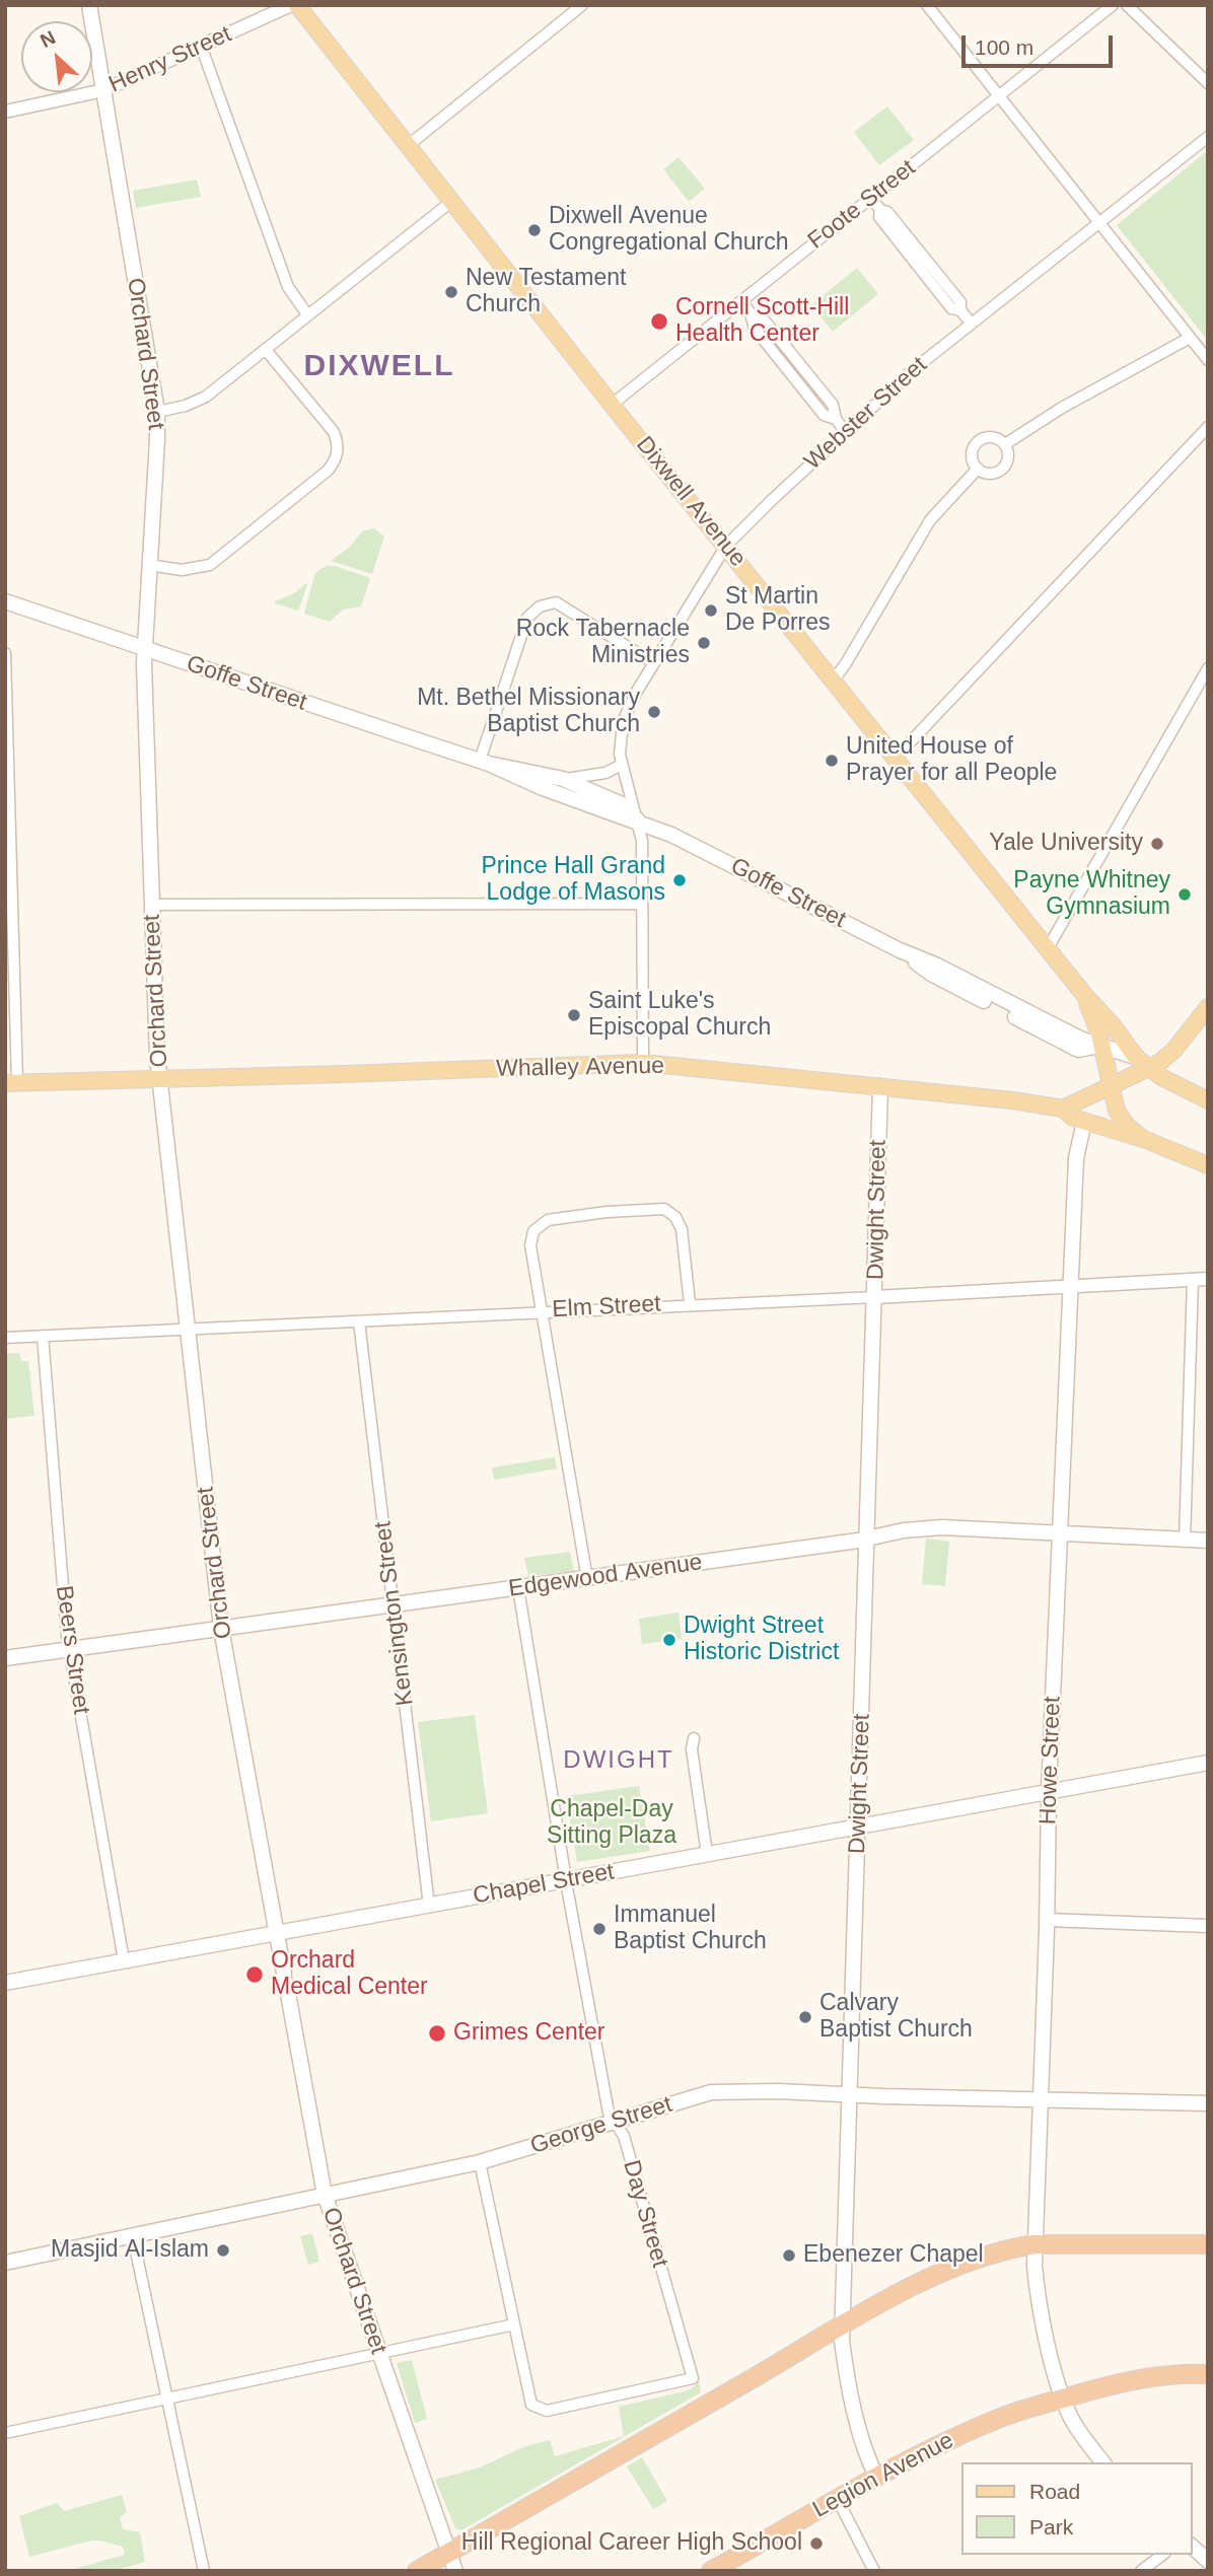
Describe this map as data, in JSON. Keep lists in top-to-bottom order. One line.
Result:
{"streets":{"highway":["Legion Avenue"],"main road":["Orchard Street","Dixwell Avenue","Goffe Street","Whalley Avenue","Dwight Street","Edgewood Avenue","Howe Street","Chapel Street","George Street"],"street":["Henry Street","Foote Street","Webster Street","Elm Street","Kensington Street","Beers Street","Day Street"]},"crossings":[["Henry Street","Orchard Street"],["Foote Street","Dixwell Avenue"],["Orchard Street","Goffe Street"],["Orchard Street","Whalley Avenue"],["Orchard Street","Elm Street"],["Orchard Street","Edgewood Avenue"],["Orchard Street","Chapel Street"],["Orchard Street","George Street"],["Webster Street","Dixwell Avenue"],["Webster Street","Goffe Street"],["Webster Street","Whalley Avenue"],["Dixwell Avenue","Goffe Street"],["Dixwell Avenue","Whalley Avenue"],["Whalley Avenue","Dwight Street"],["Whalley Avenue","Howe Street"],["Dwight Street","Elm Street"],["Dwight Street","Edgewood Avenue"],["Dwight Street","Chapel Street"],["Dwight Street","George Street"],["Dwight Street","Legion Avenue"],["Elm Street","Kensington Street"],["Elm Street","Beers Street"],["Elm Street","Howe Street"],["Edgewood Avenue","Kensington Street"],["Edgewood Avenue","Beers Street"],["Edgewood Avenue","Howe Street"],["Edgewood Avenue","Day Street"],["Kensington Street","Chapel Street"],["Beers Street","Chapel Street"],["Howe Street","Chapel Street"],["Howe Street","George Street"],["Howe Street","Legion Avenue"],["Chapel Street","Day Street"],["George Street","Day Street"]],"districts":["DIXWELL","DWIGHT"],"parks":["Chapel-Day Sitting Plaza"],"places":["Dixwell Avenue Congregational Church","New Testament Church","Cornell Scott-Hill Health Center","St Martin De Porres","Rock Tabernacle Ministries","Mt. Bethel Missionary Baptist Church","United House of Prayer for all People","Yale University","Prince Hall Grand Lodge of Masons","Payne Whitney Gymnasium","Saint Luke's Episcopal Church","Dwight Street Historic District","Immanuel Baptist Church","Orchard Medical Center","Calvary Baptist Church","Grimes Center","Masjid Al-Islam","Ebenezer Chapel","Hill Regional Career High School"],"legend":["Road","Park"],"scale_bar":"100 m","north":"top left"}
